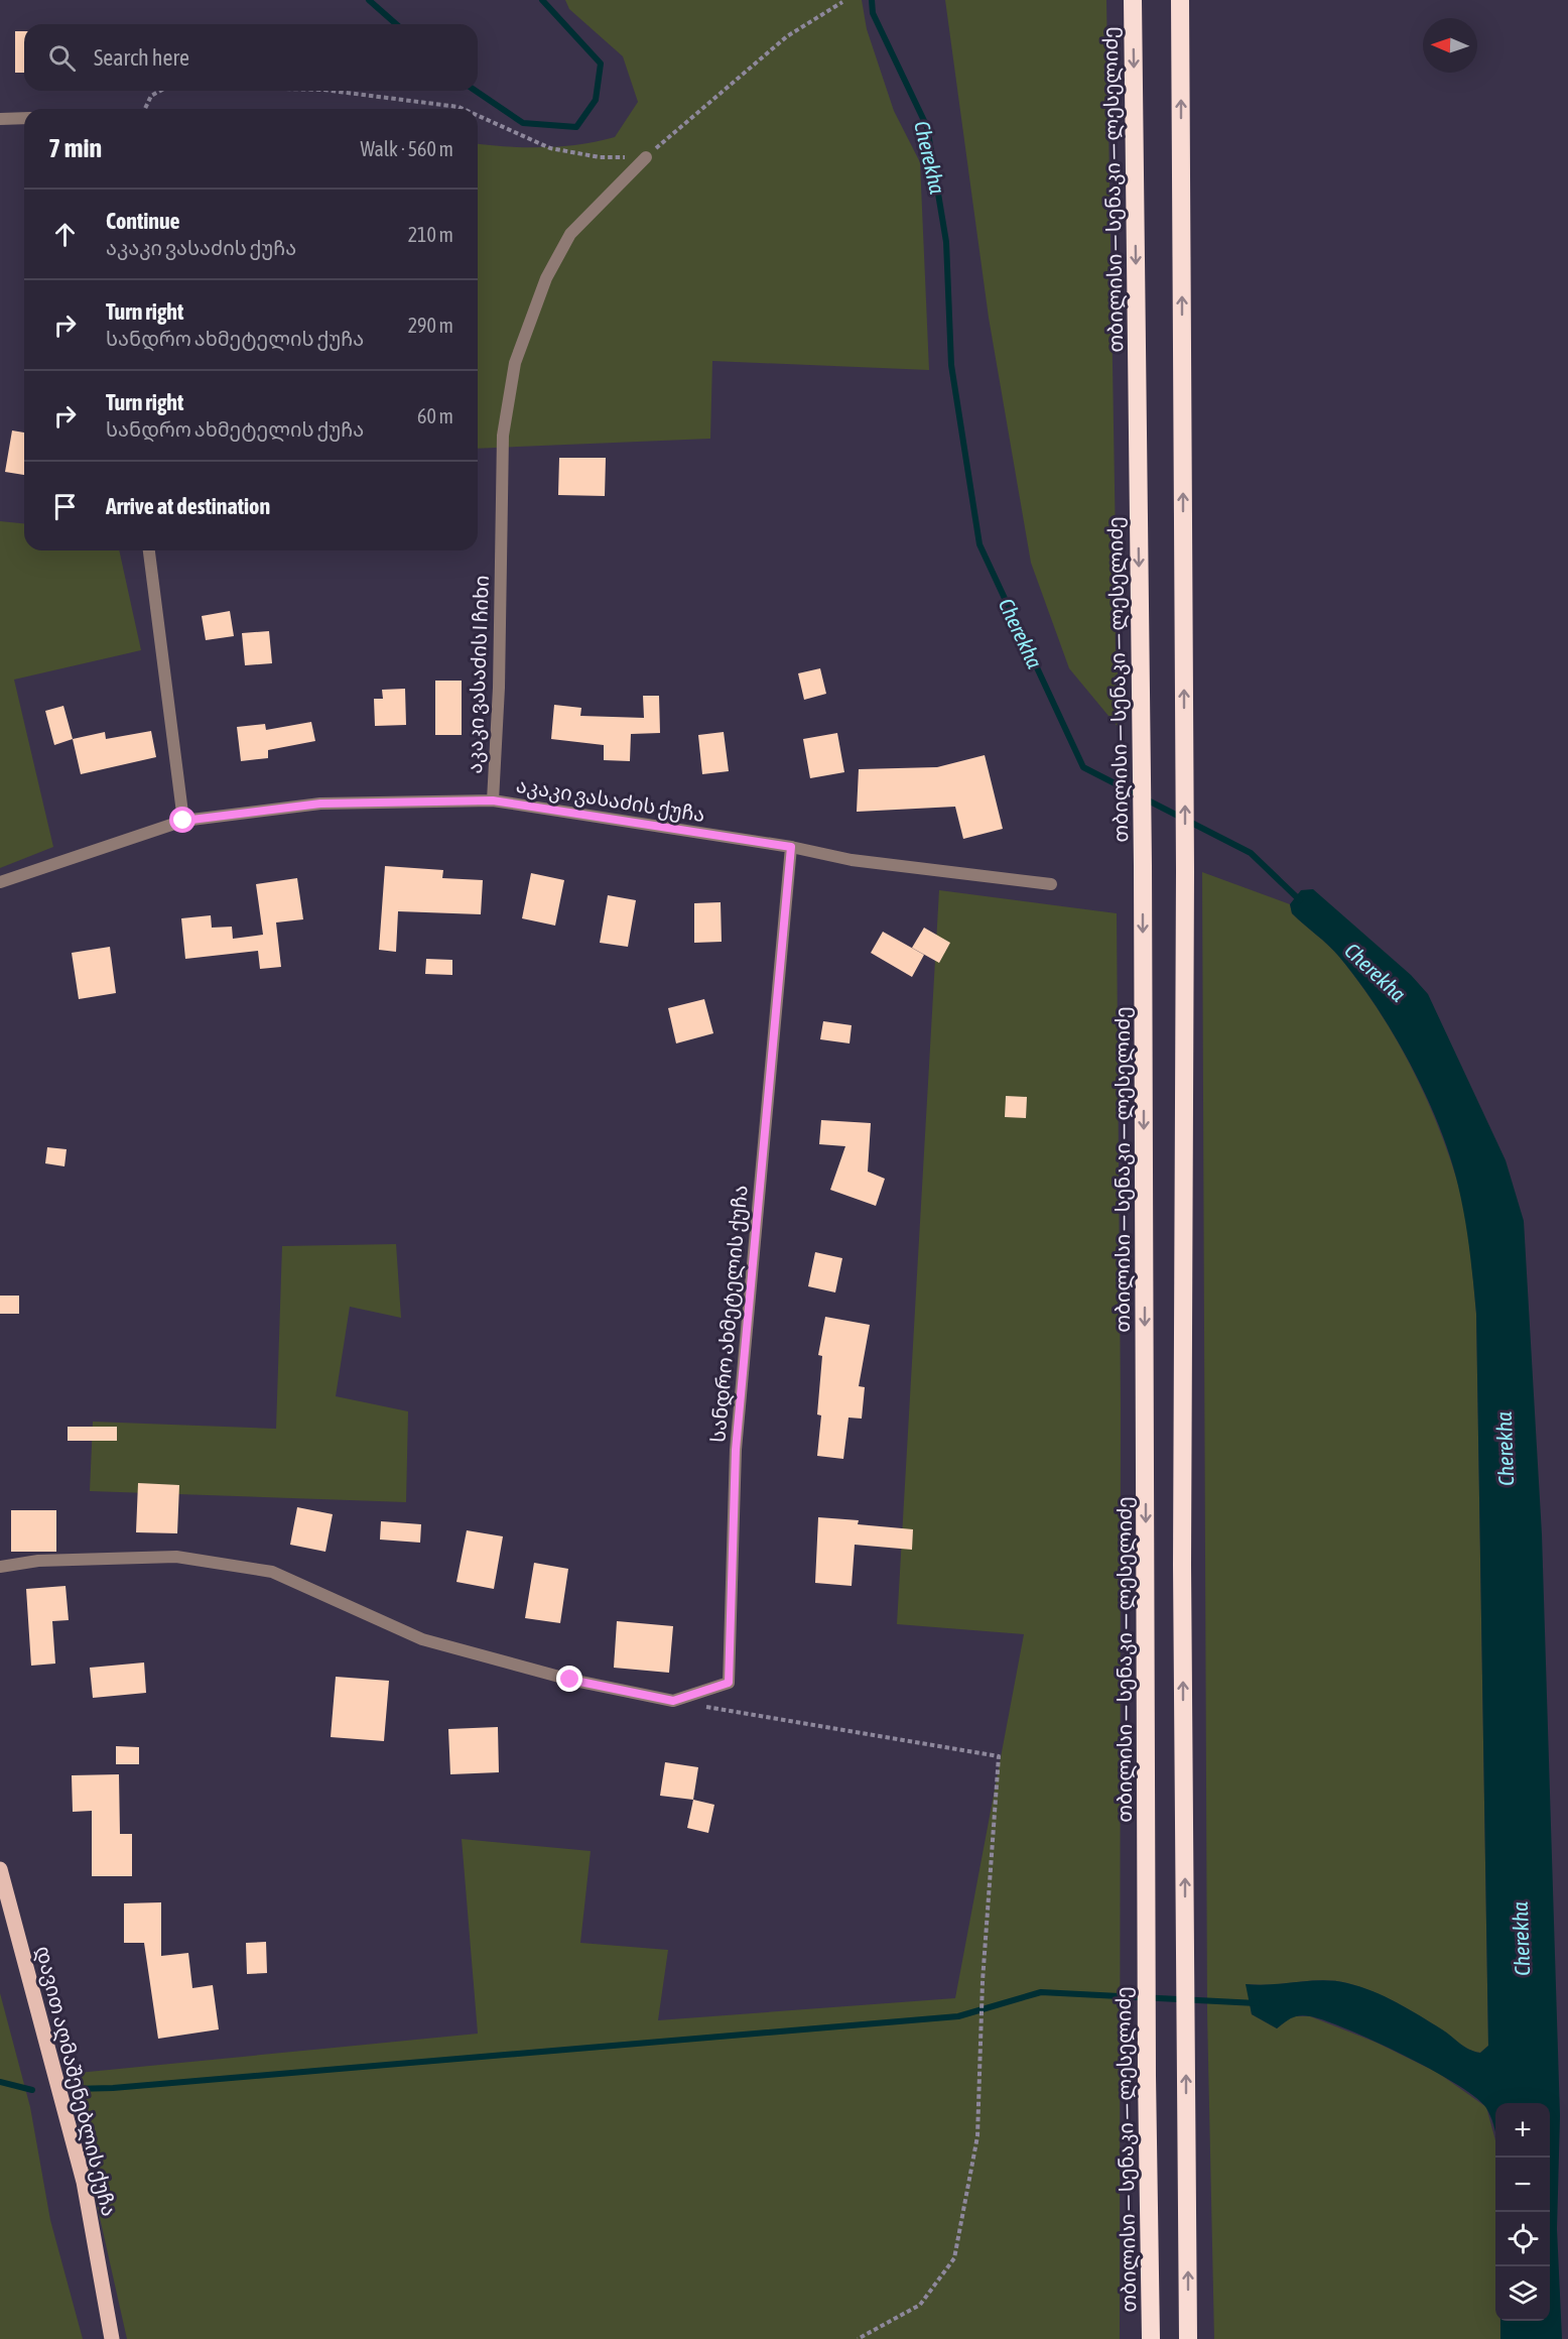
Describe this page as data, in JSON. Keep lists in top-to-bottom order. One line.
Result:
{"streets":{"highway":["თბილისი — სენაკი — ლესელიძე"],"main road":["დავით აღმაშენებლის ქუჩა"],"street":["აკაკი ვასაძის I ჩიხი","აკაკი ვასაძის ქუჩა","სანდრო ახმეტელის ქუჩა"]},"crossings":[["აკაკი ვასაძის I ჩიხი","აკაკი ვასაძის ქუჩა"],["აკაკი ვასაძის ქუჩა","სანდრო ახმეტელის ქუჩა"]],"water":["Cherekha"],"north":"left","page":{"search":"Search here","heading":["7 min","Walk · 560 m"],"list":[["Continue","აკაკი ვასაძის ქუჩა","210 m"],["Turn right","სანდრო ახმეტელის ქუჩა","290 m"],["Turn right","სანდრო ახმეტელის ქუჩა","60 m"],"Arrive at destination"],"map_buttons":["+","−"]}}
